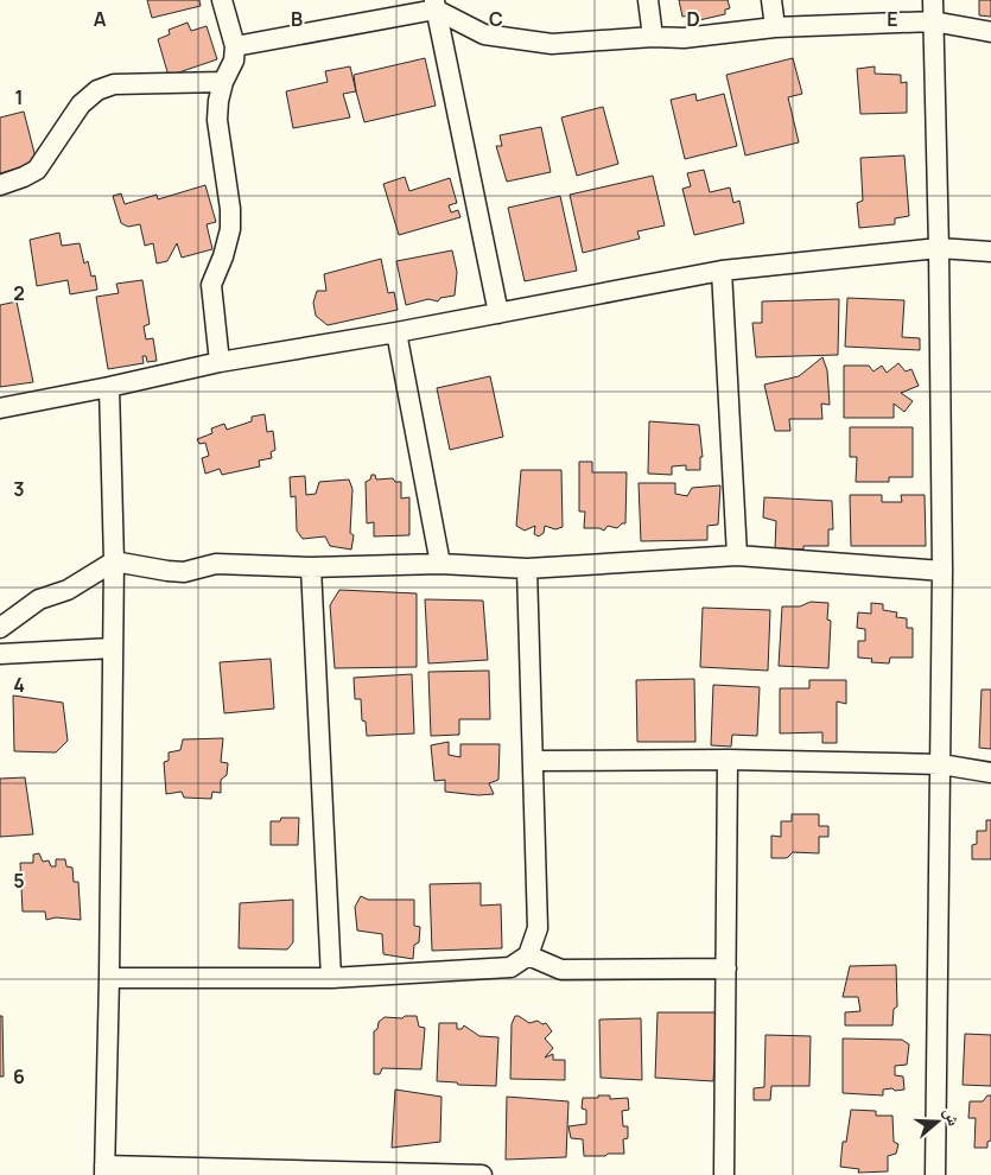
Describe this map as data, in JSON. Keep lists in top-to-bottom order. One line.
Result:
{"north":"right","grid":{"columns":["A","B","C","D","E"],"rows":["1","2","3","4","5","6"]}}
